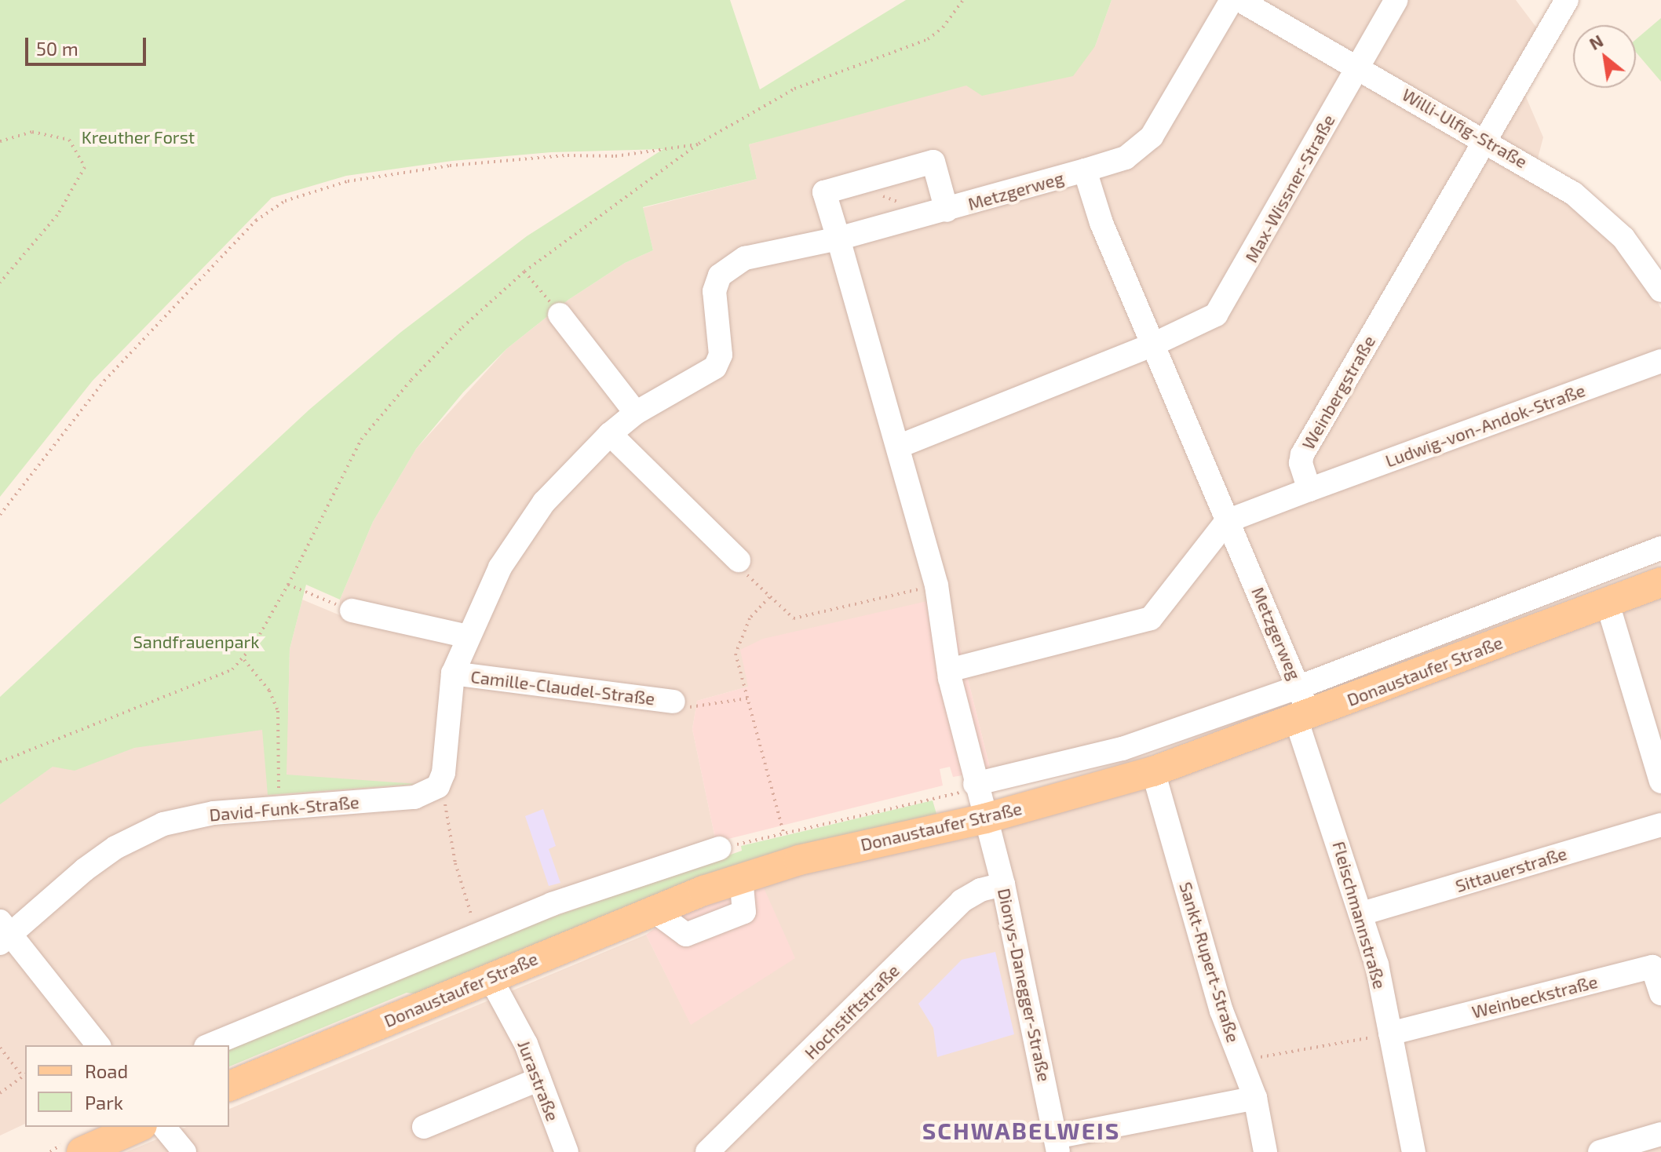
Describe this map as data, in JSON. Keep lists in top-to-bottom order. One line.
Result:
{"streets":{"main road":["Donaustaufer Straße"],"street":["Willi-Ulfig-Straße","Max-Wissner-Straße","Metzgerweg","Weinbergstraße","Ludwig-von-Andok-Straße","Camille-Claudel-Straße","David-Funk-Straße","Sittauerstraße","Fleischmannstraße","Sankt-Rupert-Straße","Dionys-Danegger-Straße","Weinbeckstraße","Hochstiftstraße","Jurastraße"]},"crossings":[["Willi-Ulfig-Straße","Max-Wissner-Straße"],["Willi-Ulfig-Straße","Weinbergstraße"],["Max-Wissner-Straße","Metzgerweg"],["Metzgerweg","Donaustaufer Straße"],["Metzgerweg","Fleischmannstraße"],["Weinbergstraße","Ludwig-von-Andok-Straße"],["Donaustaufer Straße","Fleischmannstraße"],["Donaustaufer Straße","Sankt-Rupert-Straße"],["Donaustaufer Straße","Dionys-Danegger-Straße"],["Donaustaufer Straße","Jurastraße"],["Sittauerstraße","Fleischmannstraße"],["Fleischmannstraße","Weinbeckstraße"],["Dionys-Danegger-Straße","Hochstiftstraße"]],"districts":["SCHWABELWEIS"],"parks":["Kreuther Forst","Sandfrauenpark"],"legend":["Road","Park"],"scale_bar":"50 m","north":"top left"}
